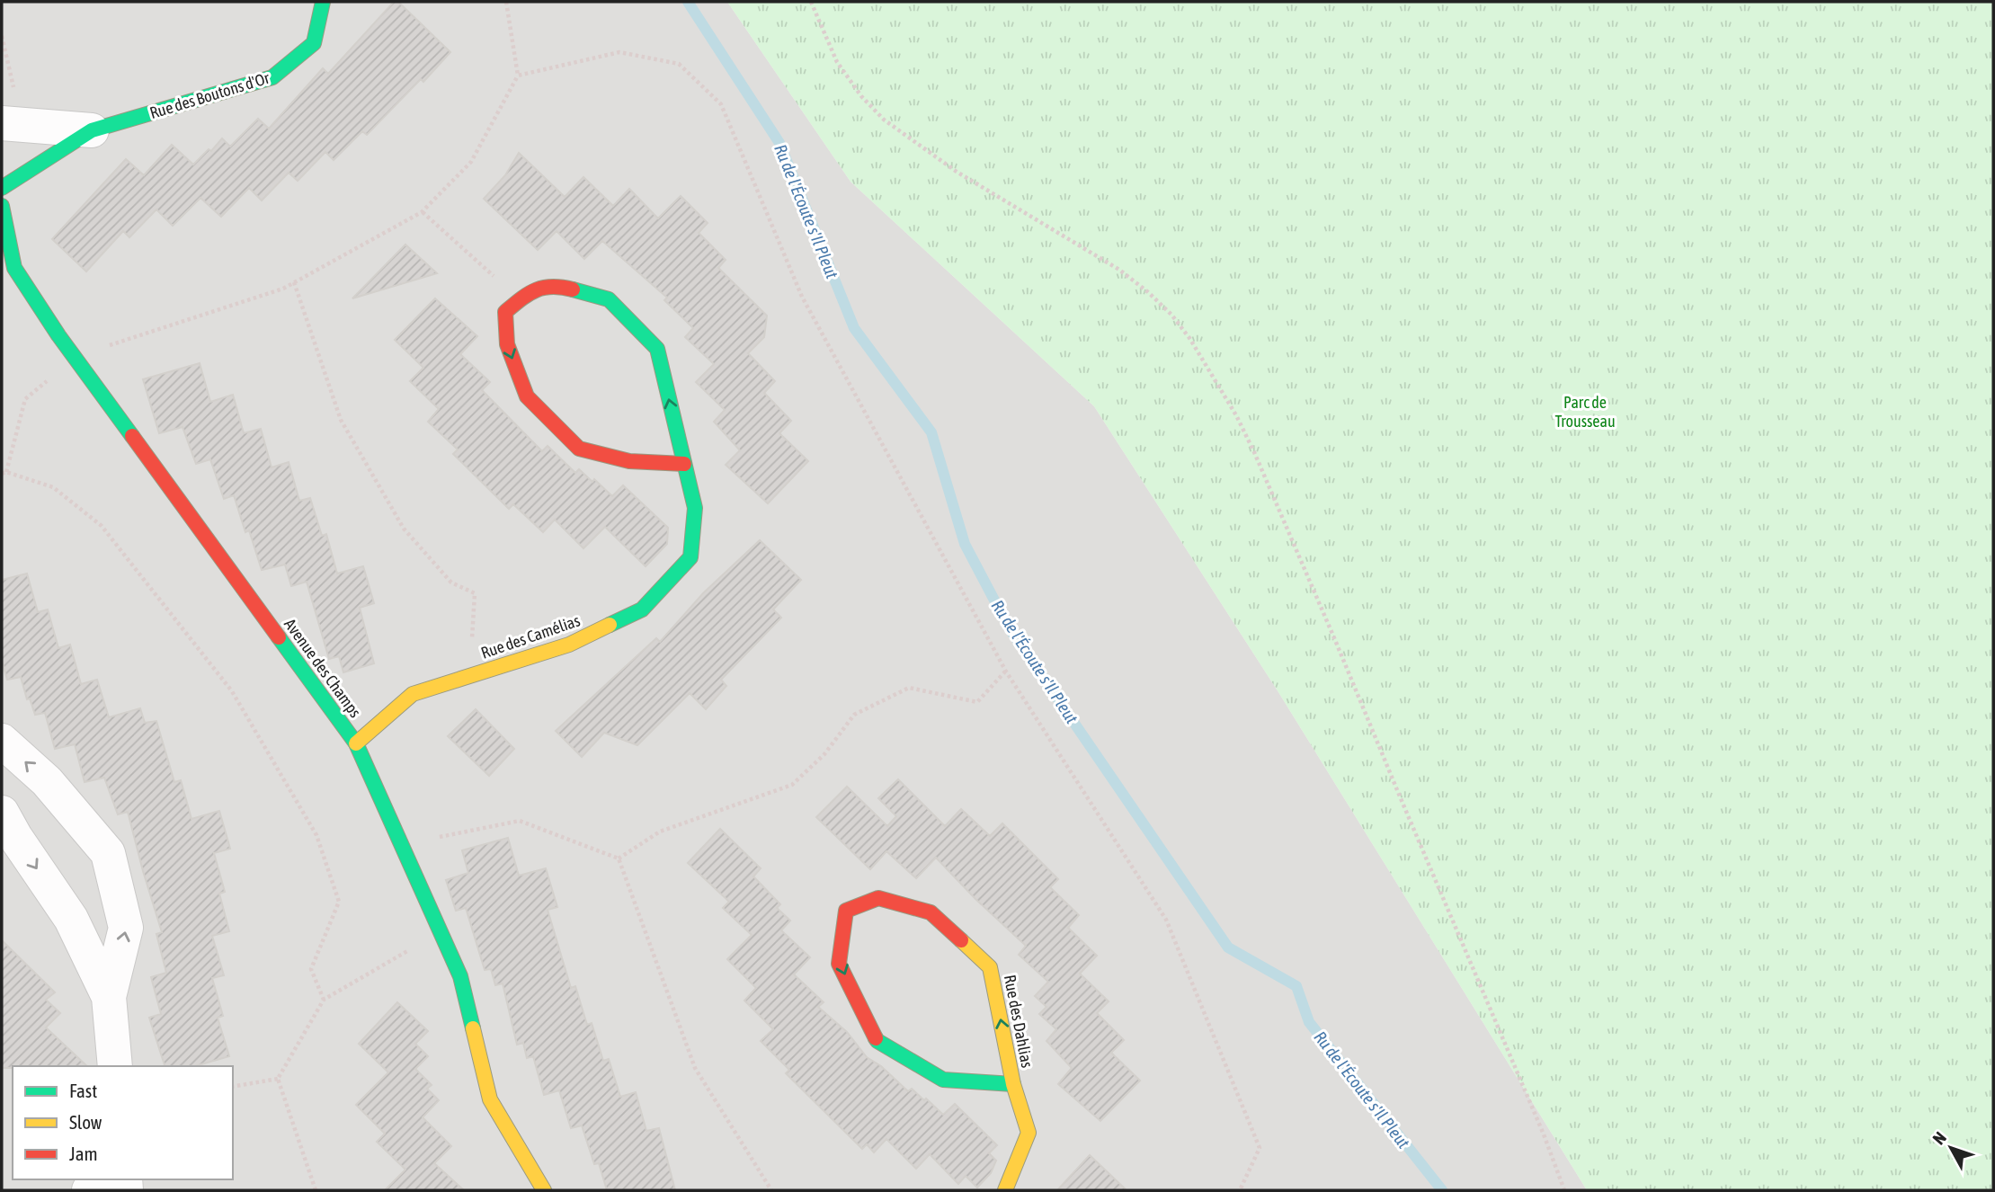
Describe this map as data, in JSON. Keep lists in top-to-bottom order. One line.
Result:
{"streets":{"street":["Rue des Boutons d'Or","Rue des Camélias","Avenue des Champs","Rue des Dahlias"]},"crossings":[["Rue des Camélias","Avenue des Champs"]],"water":["Ru de l'Écoute s'Il Pleut"],"parks":["Parc de Trousseau"],"legend":["Fast","Slow","Jam"],"north":"top left"}
